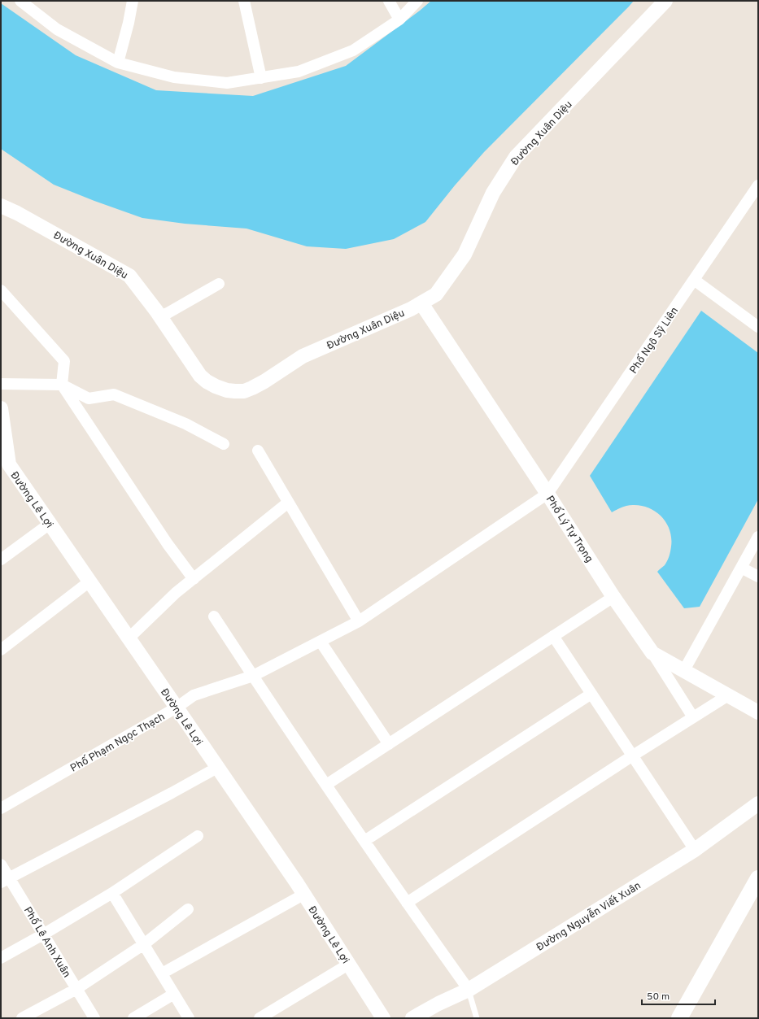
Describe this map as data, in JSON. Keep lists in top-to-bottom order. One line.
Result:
{"streets":{"street":["Đường Xuân Diệu","Phố Ngô Sỹ Liên","Đường Lê Lợi","Phố Lý Tự Trọng","Phố Phạm Ngọc Thạch","Đường Nguyễn Viết Xuân","Phố Lê Anh Xuân"]},"crossings":[["Đường Xuân Diệu","Phố Lý Tự Trọng"],["Phố Ngô Sỹ Liên","Phố Lý Tự Trọng"],["Phố Ngô Sỹ Liên","Phố Phạm Ngọc Thạch"],["Đường Lê Lợi","Phố Phạm Ngọc Thạch"],["Phố Lý Tự Trọng","Phố Phạm Ngọc Thạch"]],"scale_bar":"50 m"}
